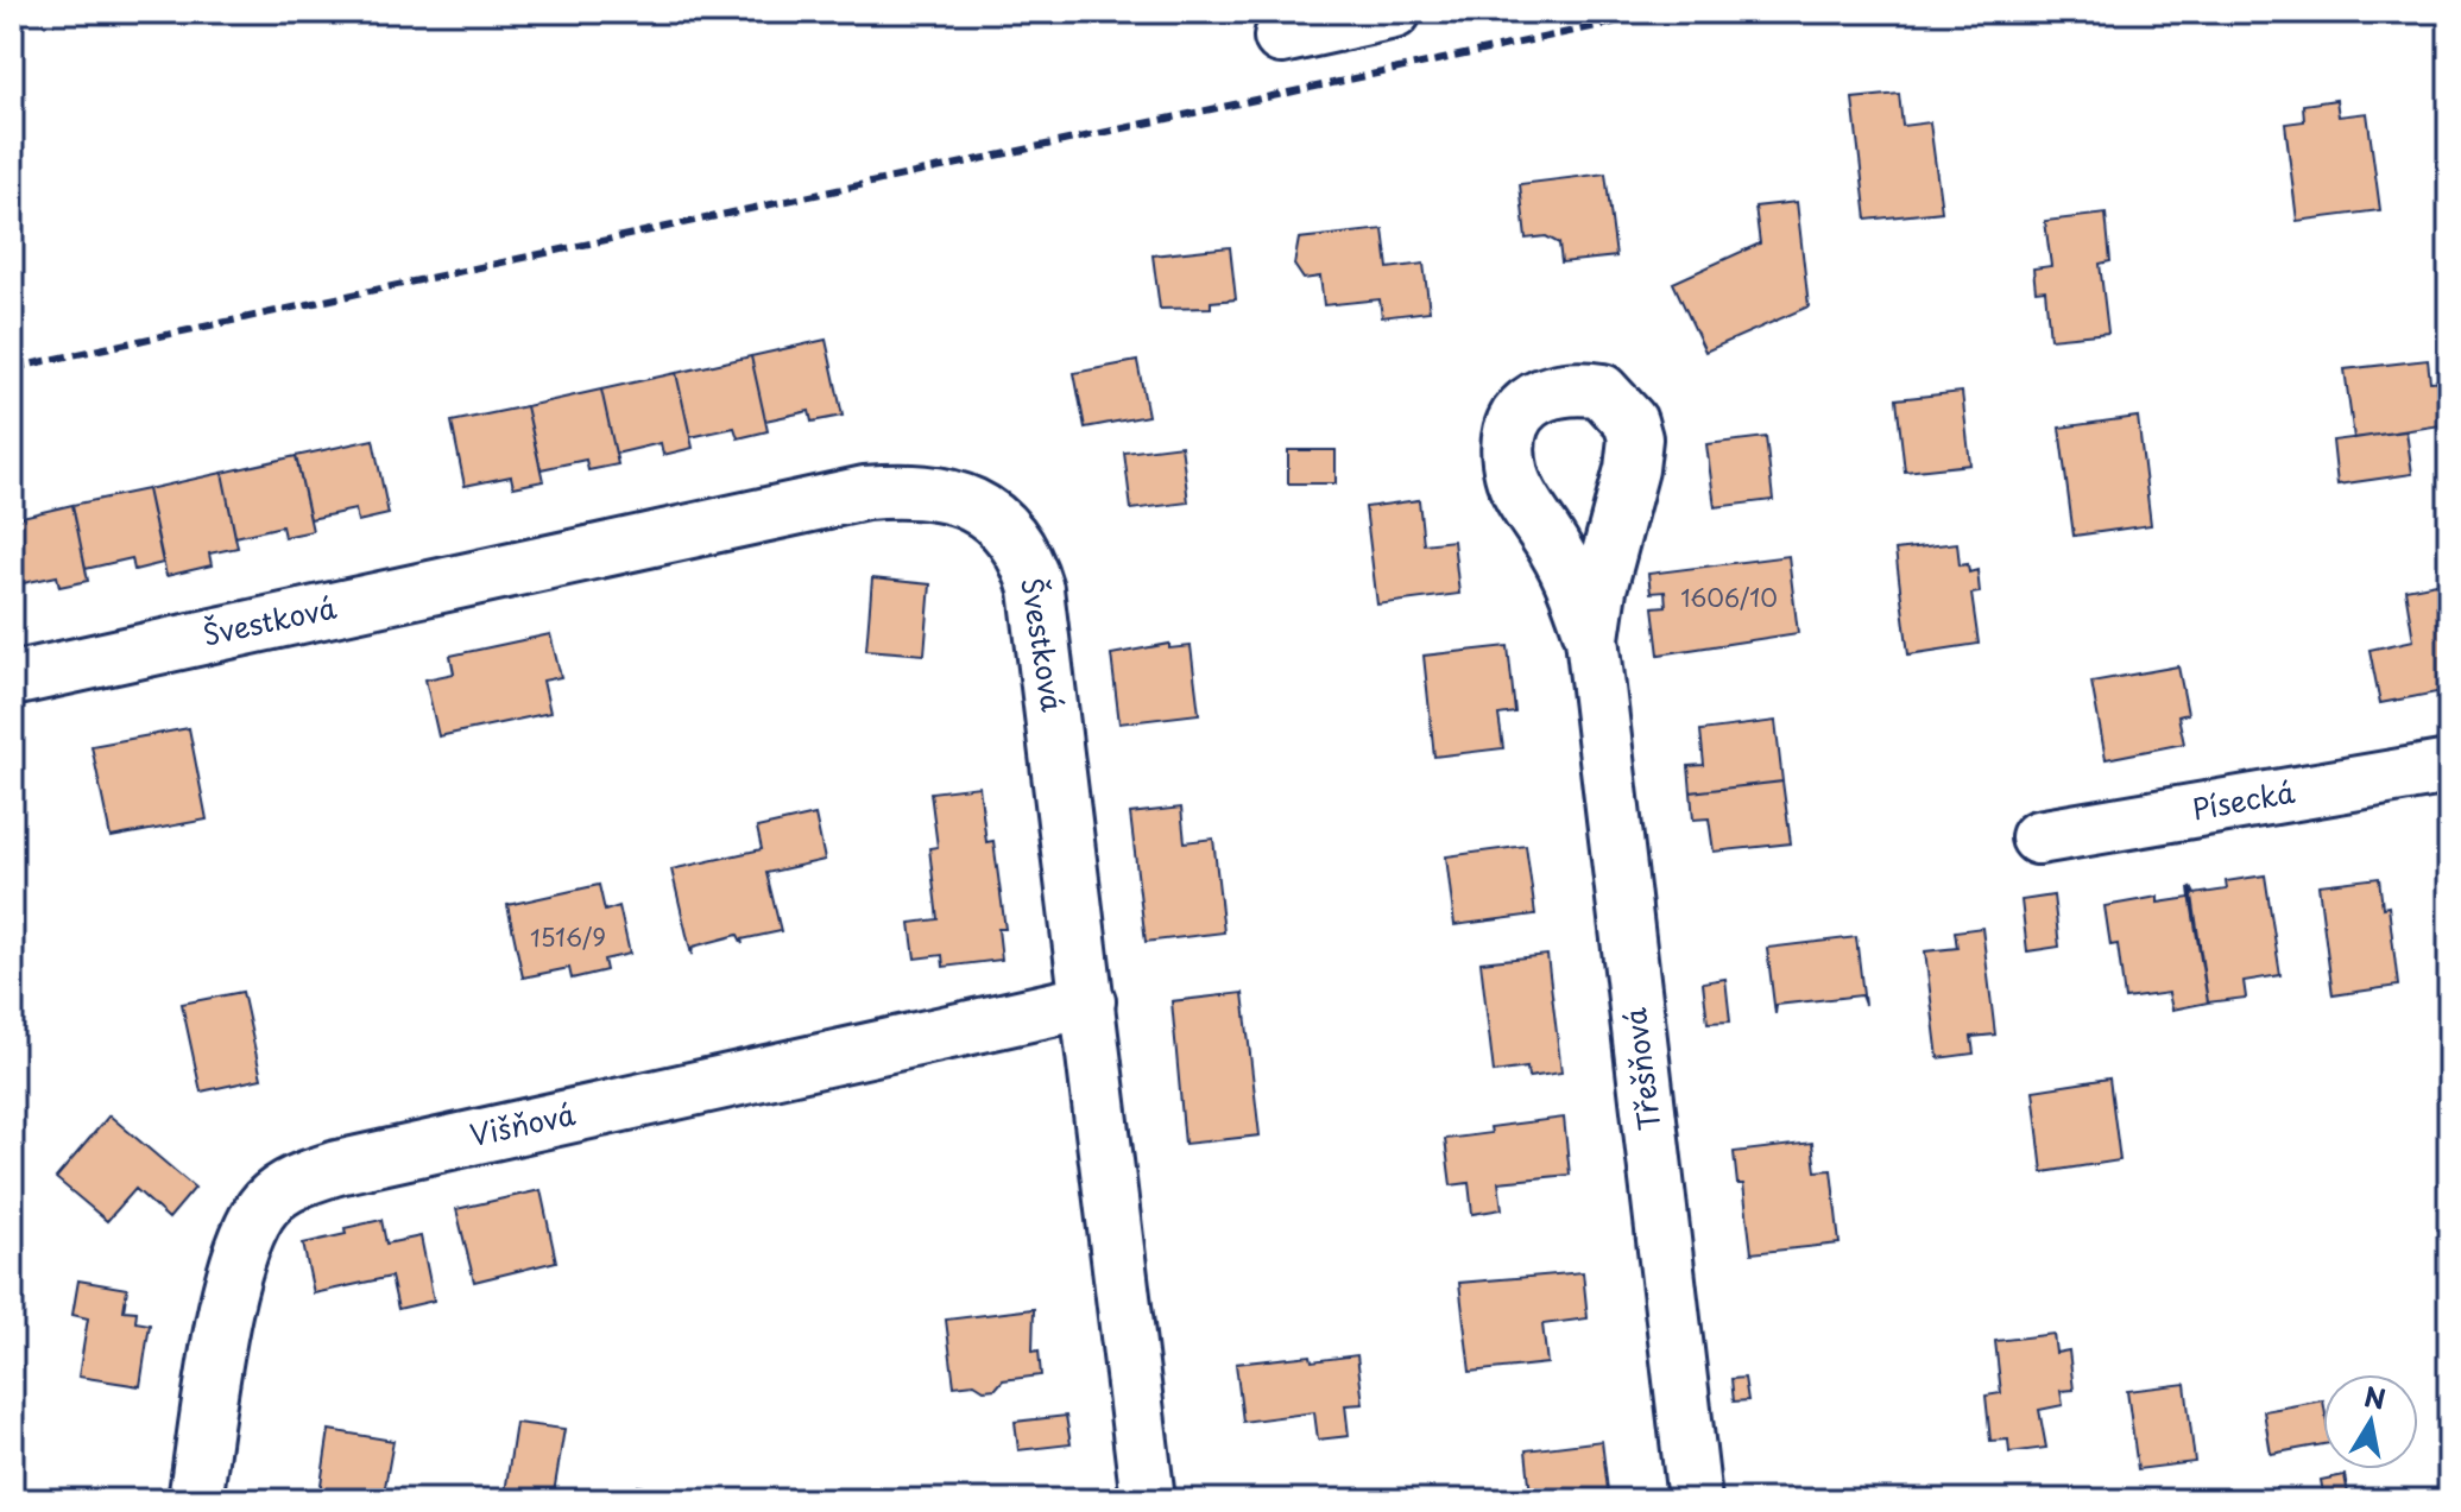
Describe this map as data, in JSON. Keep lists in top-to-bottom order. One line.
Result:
{"streets":{"street":["Švestková","Písecká","Třešňová","Višňová"]},"crossings":[["Švestková","Višňová"]],"house_numbers":["1606/10","1516/9"],"north":"top"}
